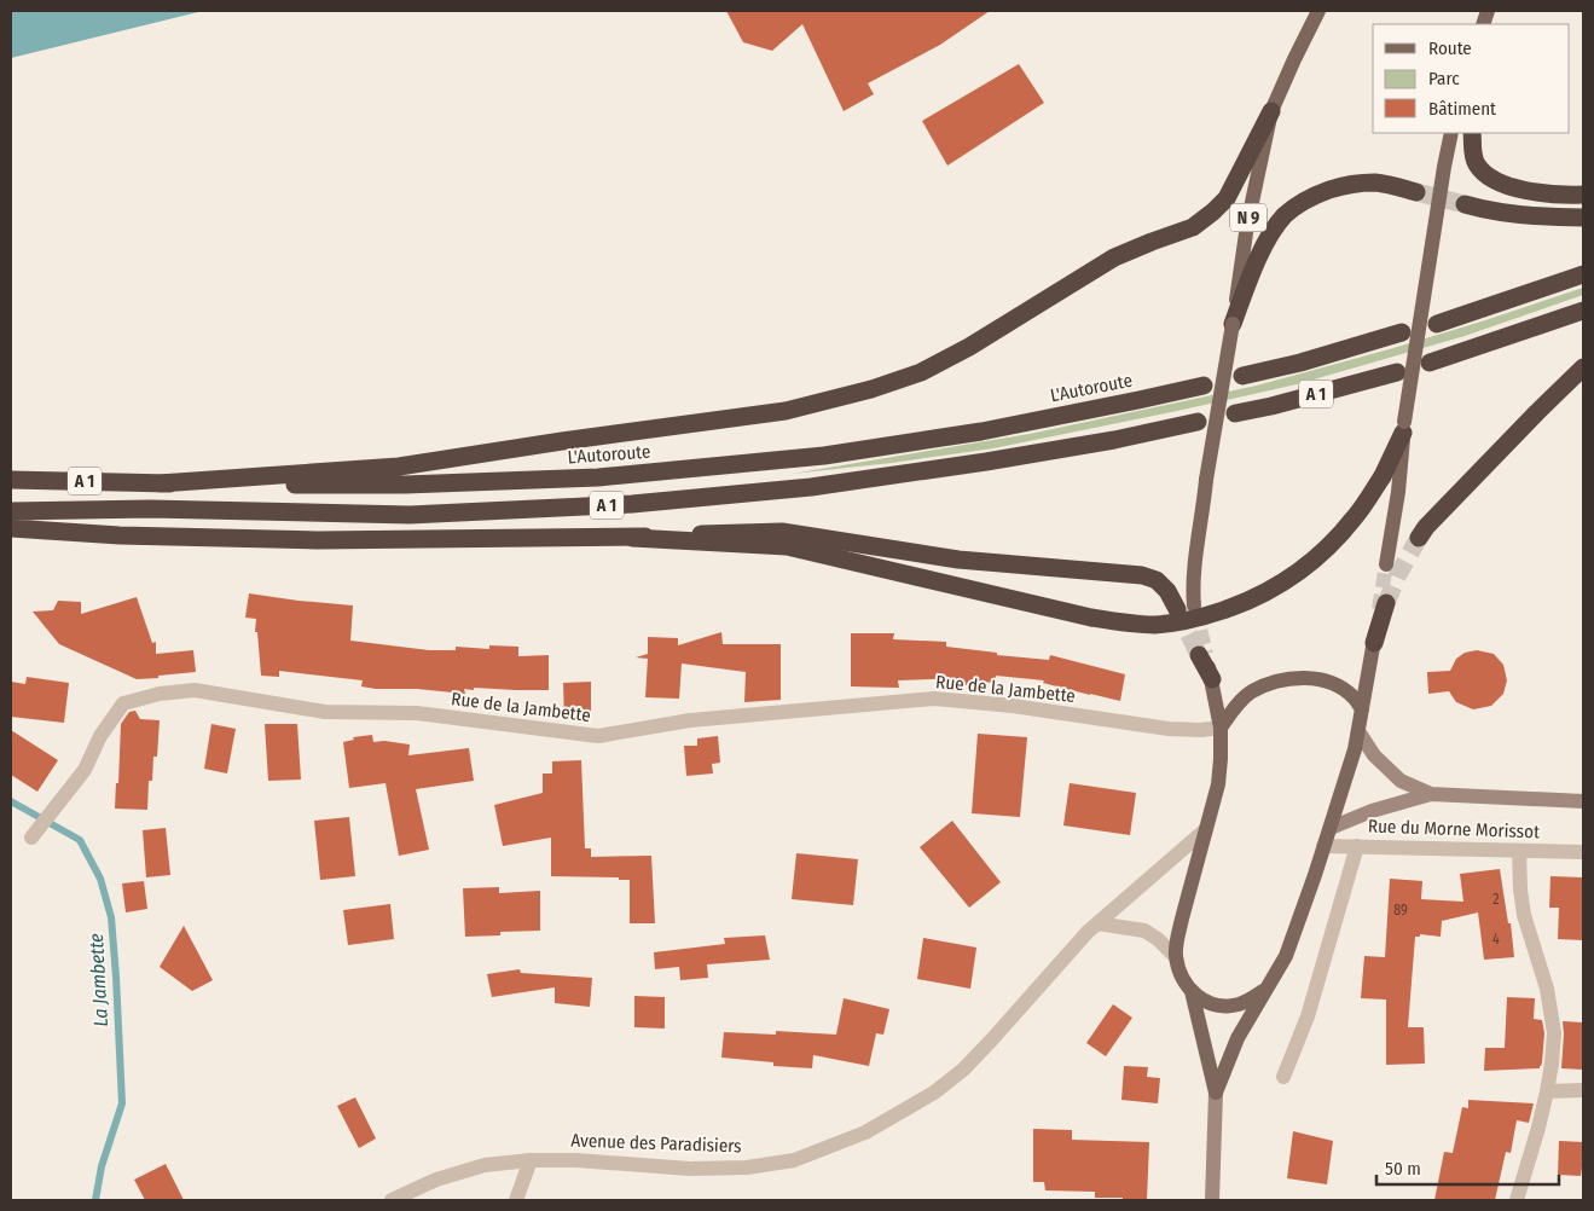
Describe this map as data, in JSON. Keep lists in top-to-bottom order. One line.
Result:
{"streets":{"highway":["L'Autoroute","A 1"],"main road":["N 9"],"street":["Rue de la Jambette","Rue du Morne Morissot","Avenue des Paradisiers"]},"water":["La Jambette"],"house_numbers":["2","89","4"],"legend":["Route","Parc","Bâtiment"],"scale_bar":"50 m"}
